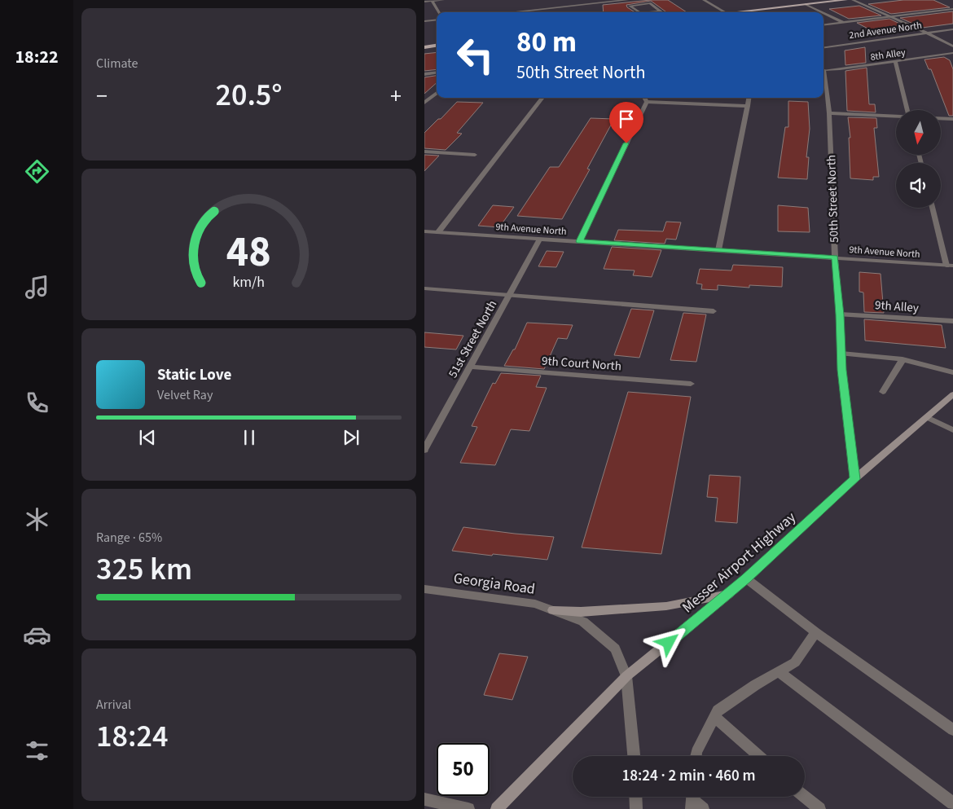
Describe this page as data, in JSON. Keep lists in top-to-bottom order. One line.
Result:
{"streets":{"main road":["Messer Airport Highway"],"street":["2nd Avenue North","8th Alley","50th Street North","9th Avenue North","9th Alley","51st Street North","9th Court North","Georgia Road"]},"crossings":[["50th Street North","9th Avenue North"],["50th Street North","9th Alley"],["50th Street North","Messer Airport Highway"],["9th Avenue North","51st Street North"],["51st Street North","9th Court North"],["Messer Airport Highway","Georgia Road"]],"north":"bottom","page":{"tabs":"18:22","tile":["Climate",["Range · 65%","325 km"],["Arrival","18:24"]],"turn":["80 m","50th Street North"],"heat":["−","20.5°","+"],"song":["Static Love","Velvet Ray"],"limit":"50","trip":"18:24 · 2 min · 460 m","gauge":["48","km/h"]}}
